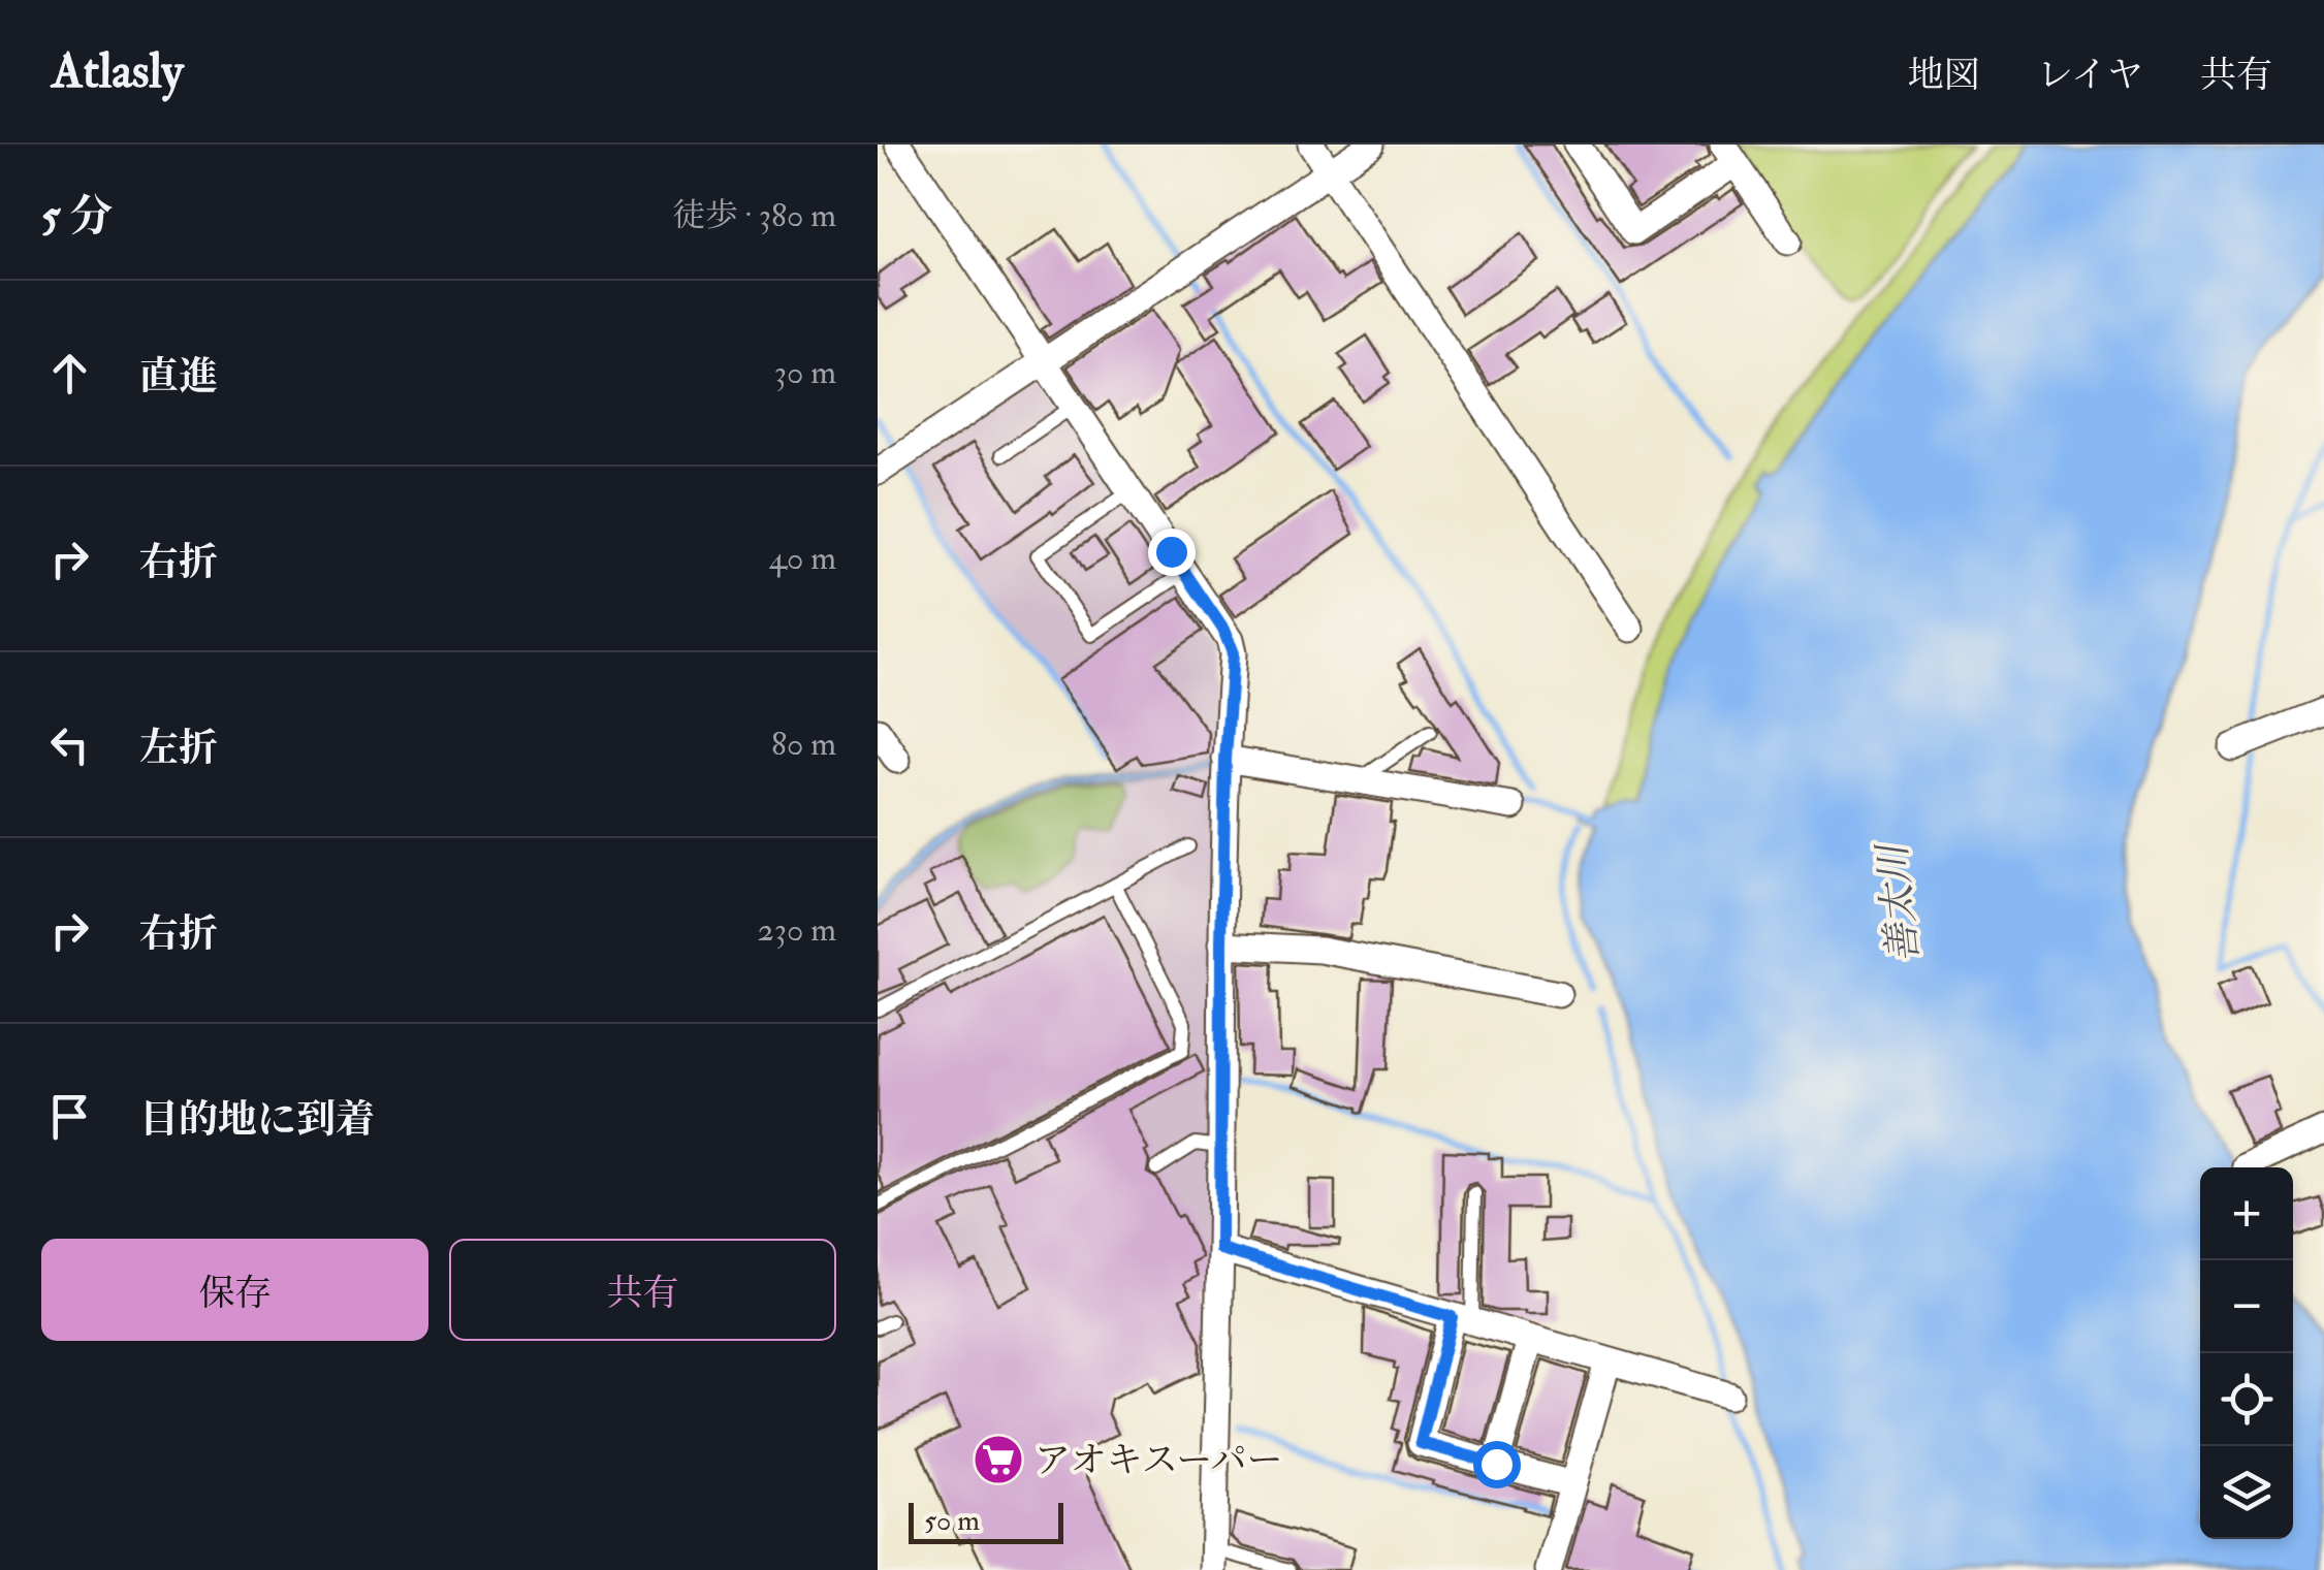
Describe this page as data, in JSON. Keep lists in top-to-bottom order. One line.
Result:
{"water":["善太川"],"places":{"supermarket":["アオキスーパー"]},"scale_bar":"50 m","page":{"header":"Atlasly","nav":["地図","レイヤ","共有"],"heading":["5 分","徒歩 · 380 m"],"list":[["直進","30 m"],["右折","40 m"],["左折","80 m"],["右折","230 m"],"目的地に到着"],"map_buttons":["+","−"],"buttons":["保存","共有"],"scale":"50 m"}}
